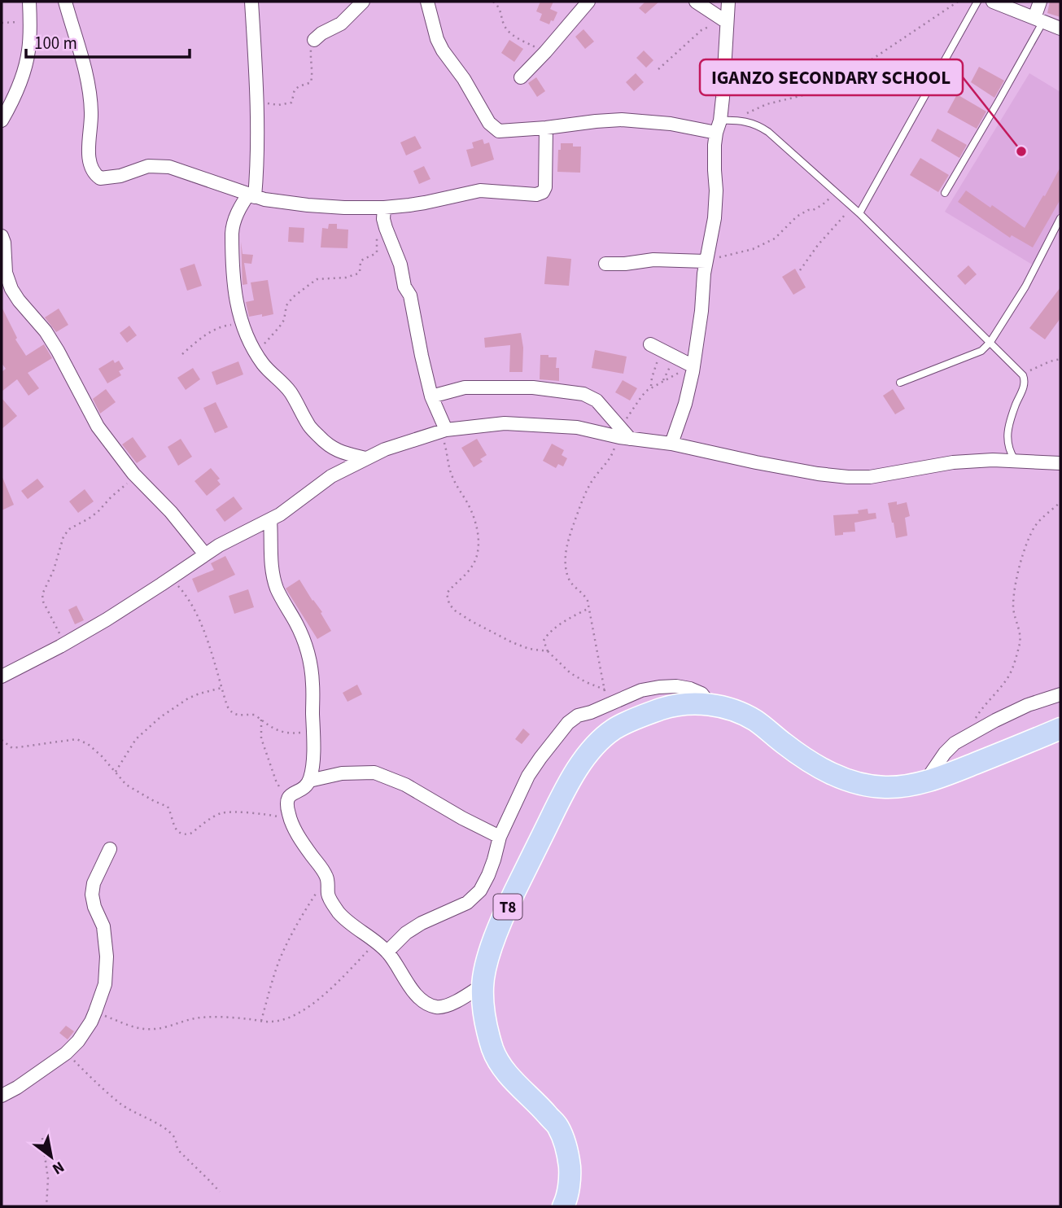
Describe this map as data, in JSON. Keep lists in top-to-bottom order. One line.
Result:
{"streets":{"highway":["T8"]},"places":["IGANZO SECONDARY SCHOOL"],"scale_bar":"100 m","north":"bottom right"}
